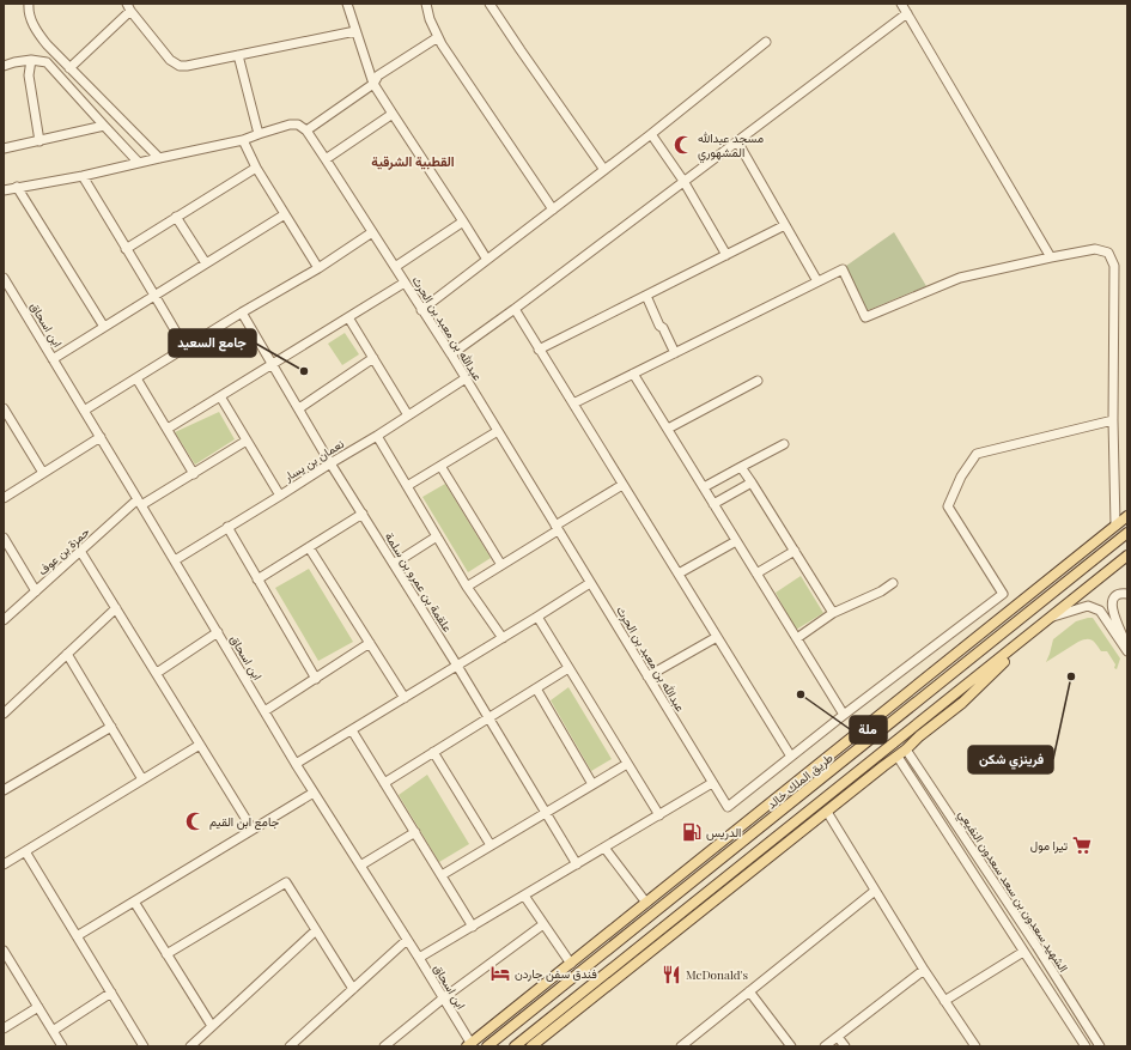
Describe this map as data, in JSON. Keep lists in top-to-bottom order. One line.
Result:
{"streets":{"main road":["طريق الملك خالد"],"street":["ابن اسحاق","عبدالله بن معبد بن الحرث","نعمان بن يسار","حمزة بن عوف","علقمة بن عمرو بن سلمة","الشهيد سعدون بن سعد سعدون النفيعي"]},"crossings":[["ابن اسحاق","نعمان بن يسار"],["ابن اسحاق","حمزة بن عوف"],["عبدالله بن معبد بن الحرث","نعمان بن يسار"],["نعمان بن يسار","علقمة بن عمرو بن سلمة"]],"districts":["القطبية الشرقية"],"places":{"mosque":["مسجد عبدالله المشهوري","جامع ابن القيم"],"other":["جامع السعيد","فرينزي شكن","ملة"],"fuel station":["الدريس"],"supermarket":["تيرا مول"],"hotel":["فندق سفن جاردن"],"restaurant":["McDonald's"]}}
